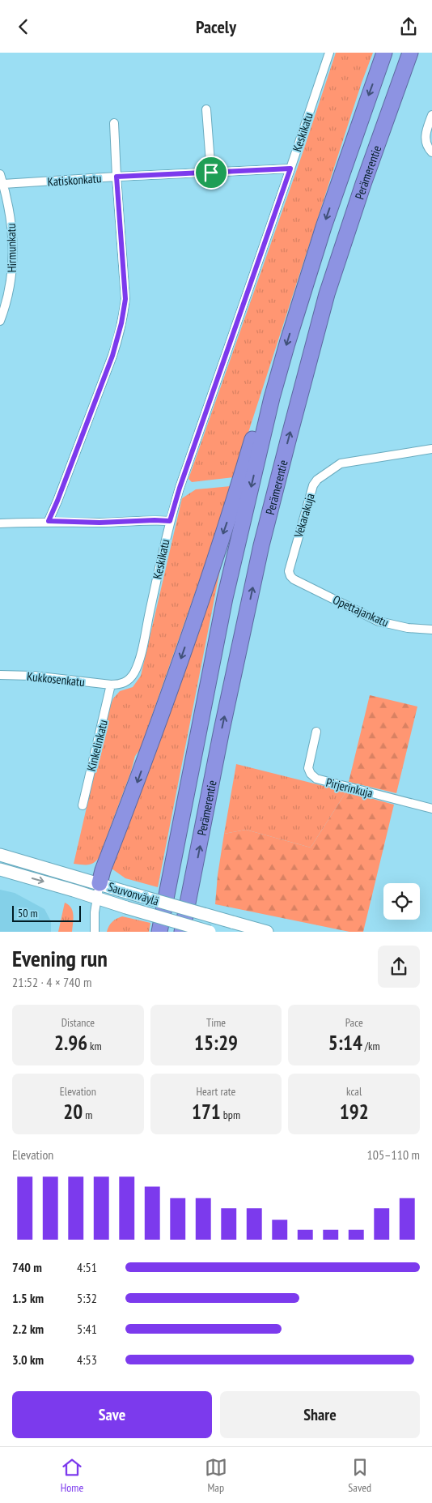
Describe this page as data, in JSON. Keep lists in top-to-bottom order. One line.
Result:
{"streets":{"highway":["Perämerentie"],"main road":["Sauvonväylä"],"street":["Keskikatu","Katiskonkatu","Hirmunkatu","Vekarakuja","Opettajankatu","Kukkosenkatu","Kinkelinkatu","Pirjerinkuja"]},"crossings":[["Keskikatu","Katiskonkatu"],["Keskikatu","Kukkosenkatu"],["Keskikatu","Kinkelinkatu"],["Katiskonkatu","Hirmunkatu"],["Vekarakuja","Opettajankatu"],["Kukkosenkatu","Kinkelinkatu"]],"scale_bar":"50 m","page":{"header":"Pacely","scale":"50 m","heading":["Evening run","21:52 · 4 × 740 m"],"stats":[["Distance","2.96 km"],["Time","15:29"],["Pace","5:14 /km"],["Elevation","20 m"],["Heart rate","171 bpm"],["kcal","192"]],"chart":["Elevation","105–110 m"],"list":[{"name":"740 m","note":"4:51"},{"name":"1.5 km","note":"5:32"},{"name":"2.2 km","note":"5:41"},{"name":"3.0 km","note":"4:53"}],"buttons":["Save","Share"],"tabs":["Home","Map","Saved"]}}
